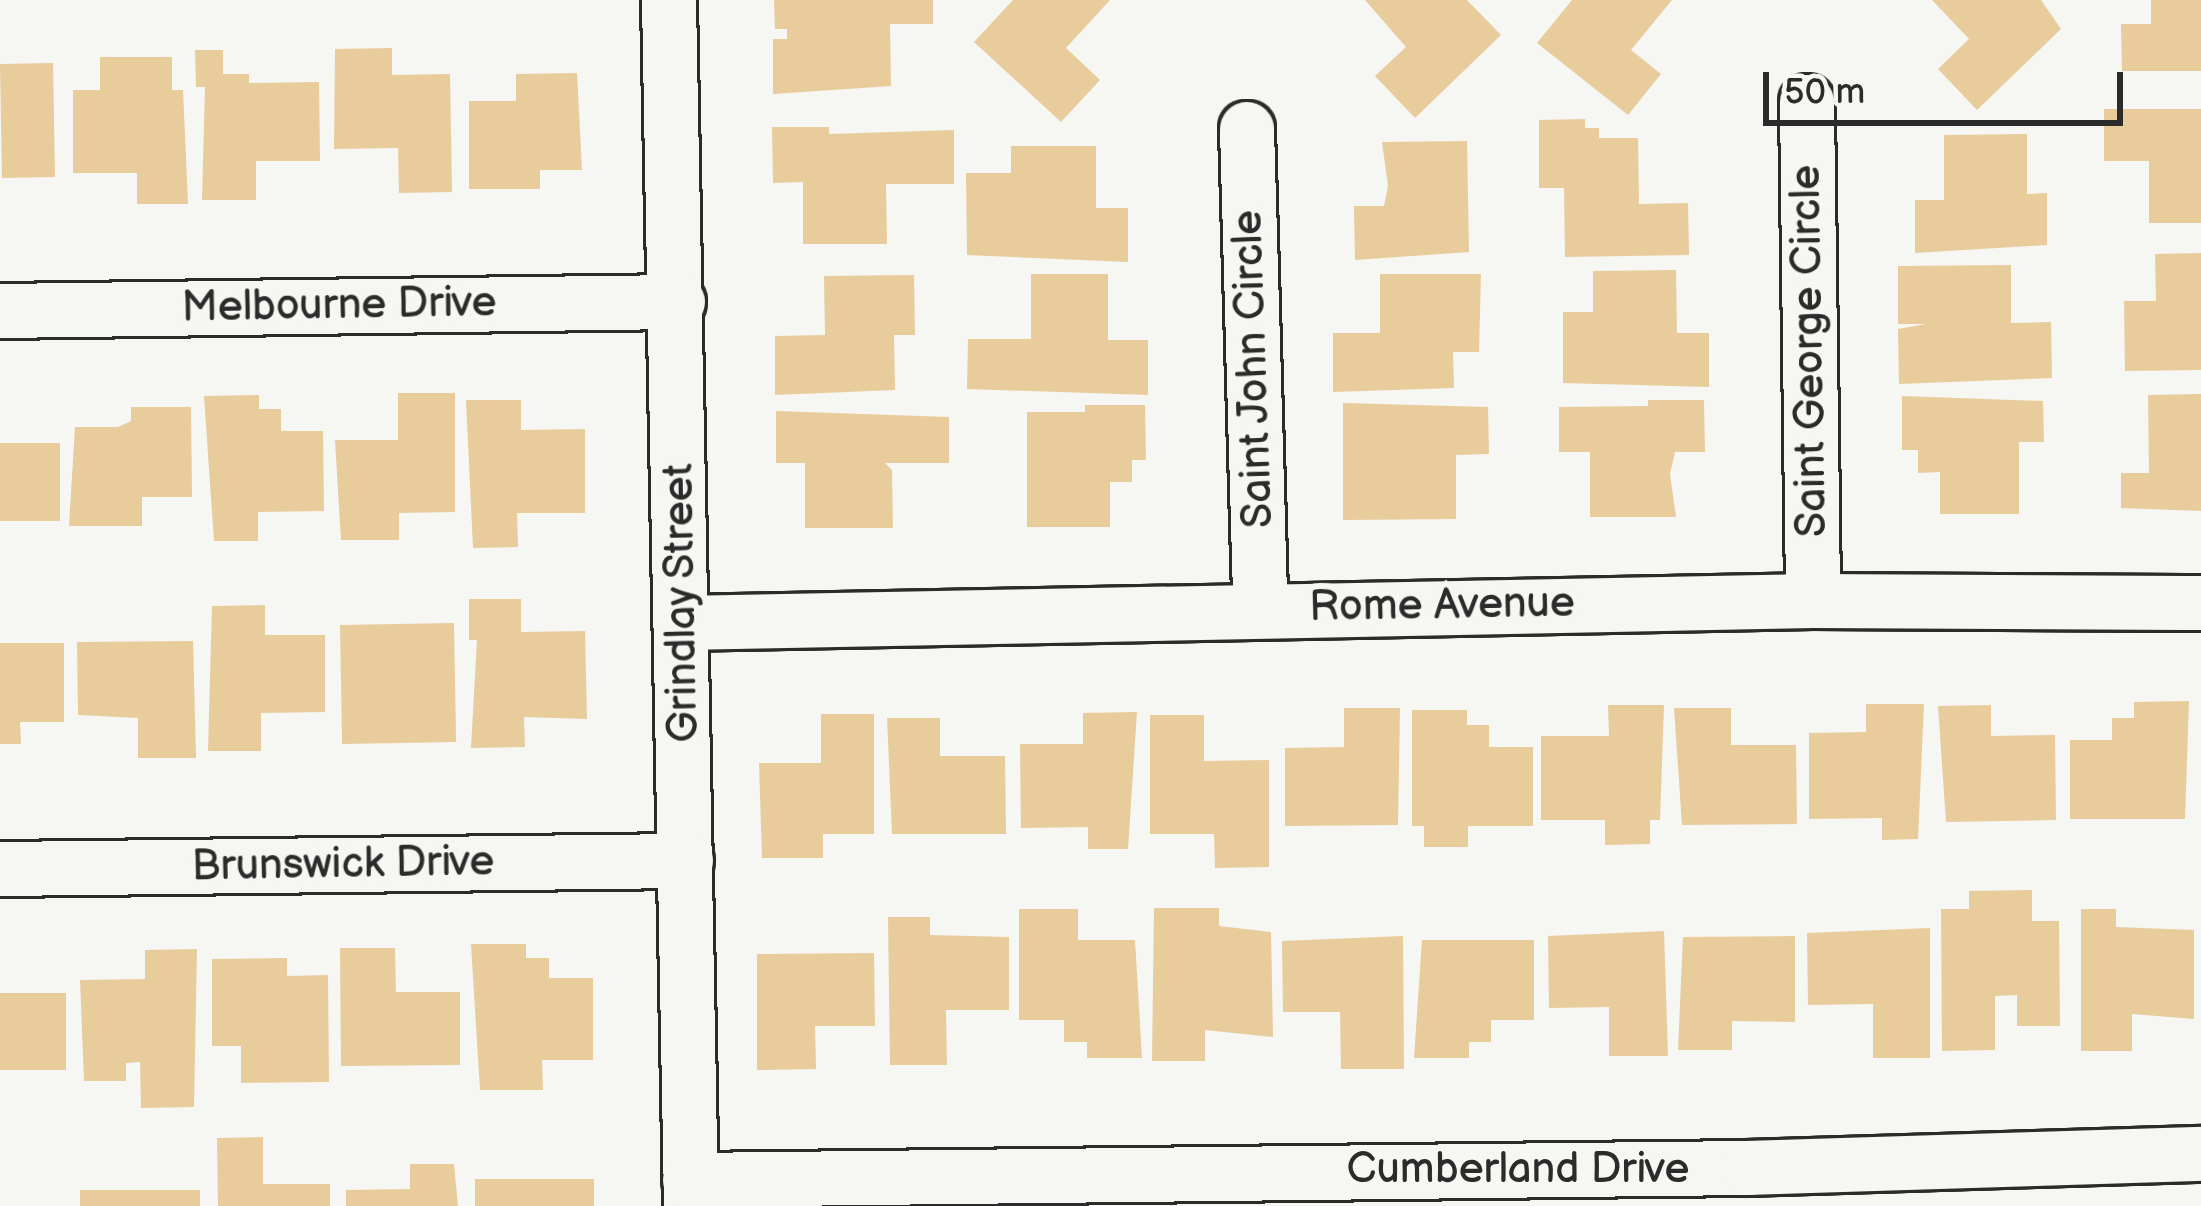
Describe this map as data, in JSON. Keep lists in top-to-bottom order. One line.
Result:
{"streets":{"street":["Melbourne Drive","Saint George Circle","Saint John Circle","Grindlay Street","Rome Avenue","Brunswick Drive","Cumberland Drive"]},"crossings":[["Melbourne Drive","Grindlay Street"],["Saint George Circle","Rome Avenue"],["Saint John Circle","Rome Avenue"],["Grindlay Street","Rome Avenue"],["Grindlay Street","Brunswick Drive"],["Grindlay Street","Cumberland Drive"]],"scale_bar":"50 m"}
